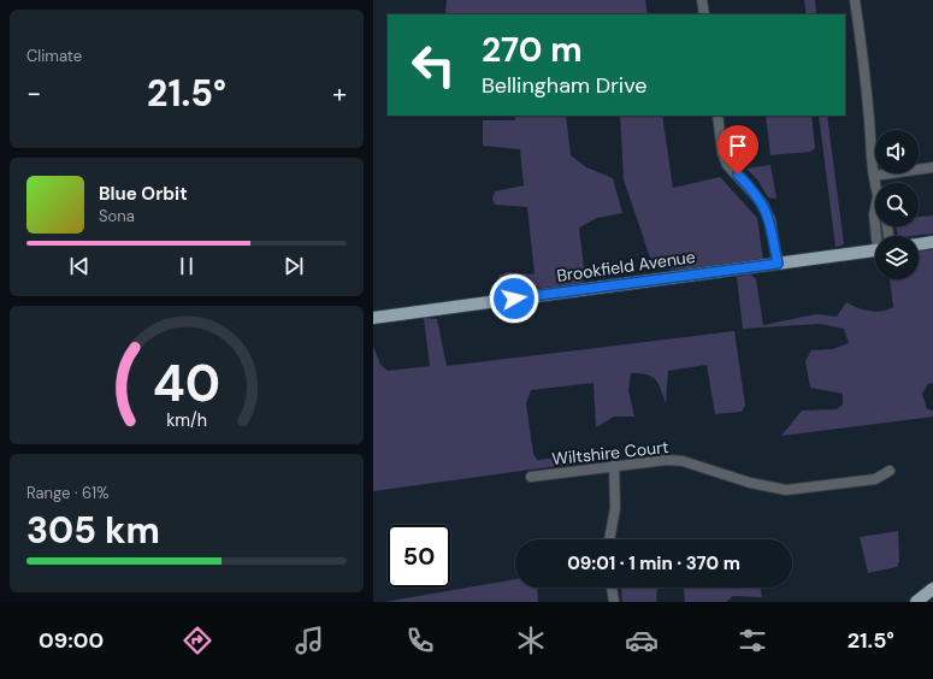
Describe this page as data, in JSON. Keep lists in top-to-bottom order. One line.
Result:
{"streets":{"main road":["Brookfield Avenue"],"street":["Wiltshire Court"]},"page":{"tile":["Climate",["Range · 61%","305 km"]],"turn":["270 m","Bellingham Drive"],"heat":["−","21.5°","+"],"song":["Blue Orbit","Sona"],"limit":"50","trip":"09:01 · 1 min · 370 m","tabs":["09:00","21.5°"],"gauge":["40","km/h"]}}
